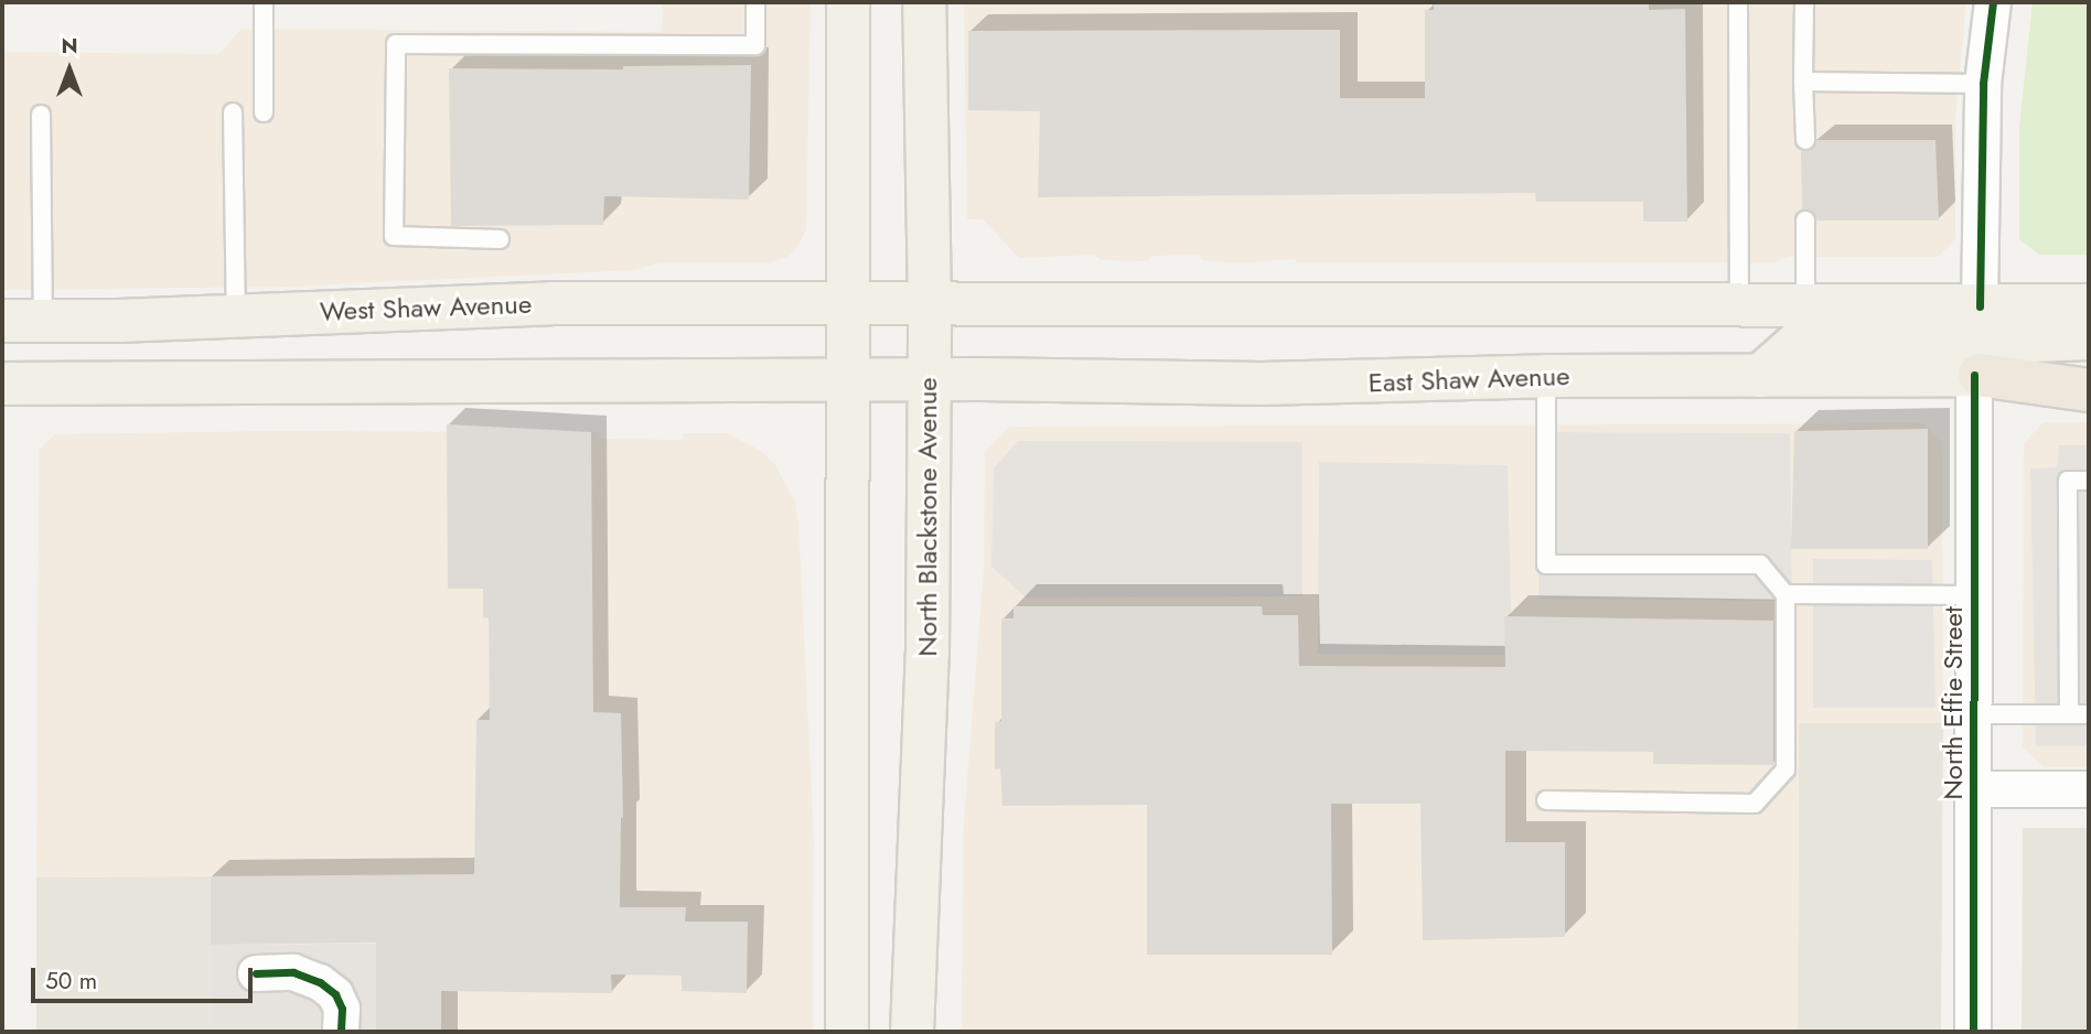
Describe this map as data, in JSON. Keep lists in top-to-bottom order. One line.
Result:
{"streets":{"main road":["West Shaw Avenue","East Shaw Avenue","North Blackstone Avenue"],"street":["North Effie Street"]},"crossings":[["East Shaw Avenue","North Blackstone Avenue"],["East Shaw Avenue","North Effie Street"]],"scale_bar":"50 m","north":"top"}
